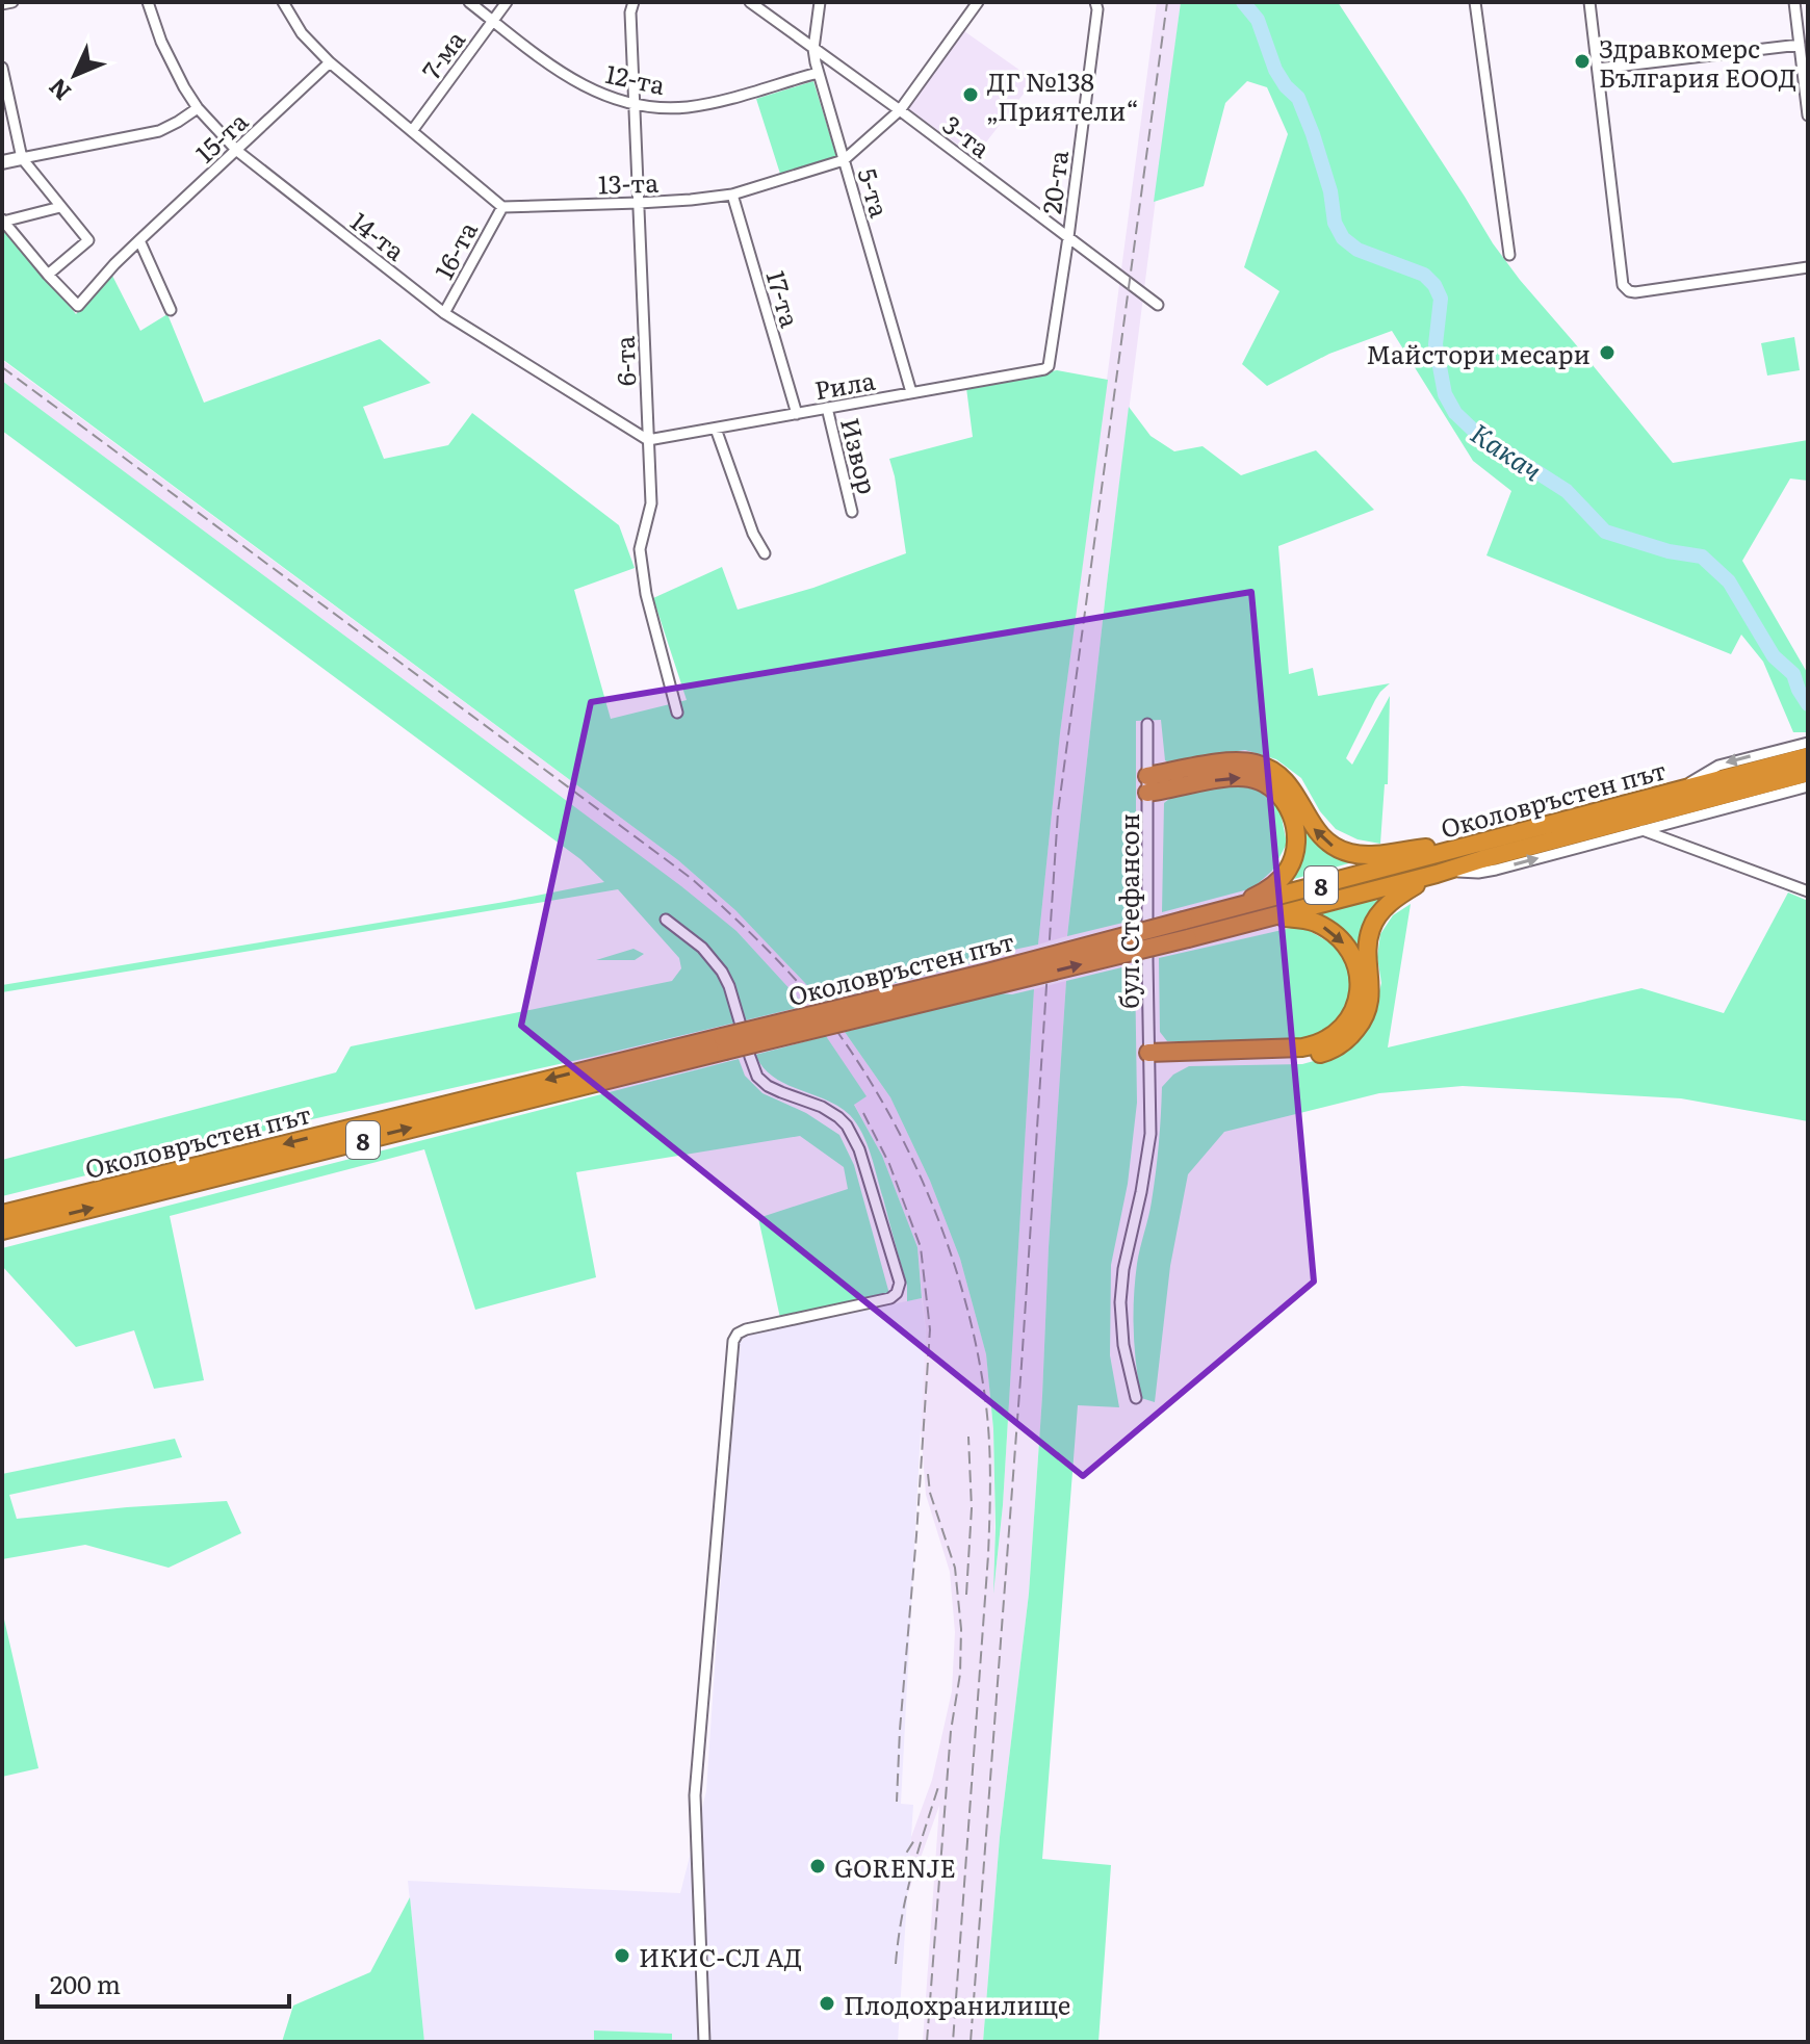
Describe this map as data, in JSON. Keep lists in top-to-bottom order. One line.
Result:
{"streets":{"highway":["Околовръстен път","8"],"street":["7-ма","12-та","3-та","15-та","13-та","20-та","5-та","14-та","16-та","17-та","6-та","Рила","Извор","бул. Стефансон"]},"crossings":[["7-ма","12-та"],["12-та","5-та"],["12-та","6-та"],["3-та","13-та"],["3-та","20-та"],["3-та","5-та"],["15-та","14-та"],["13-та","5-та"],["13-та","16-та"],["13-та","17-та"],["13-та","6-та"],["20-та","Рила"],["5-та","Рила"],["14-та","16-та"],["14-та","6-та"],["14-та","Рила"],["17-та","Рила"],["6-та","Рила"],["Рила","Извор"]],"water":["Какач"],"places":["Здравкомерс България ЕООД","ДГ №138 „Приятели“","Майстори месари","GORENJE","ИКИС-СЛ АД","Плодохранилище"],"scale_bar":"200 m","north":"bottom left"}
